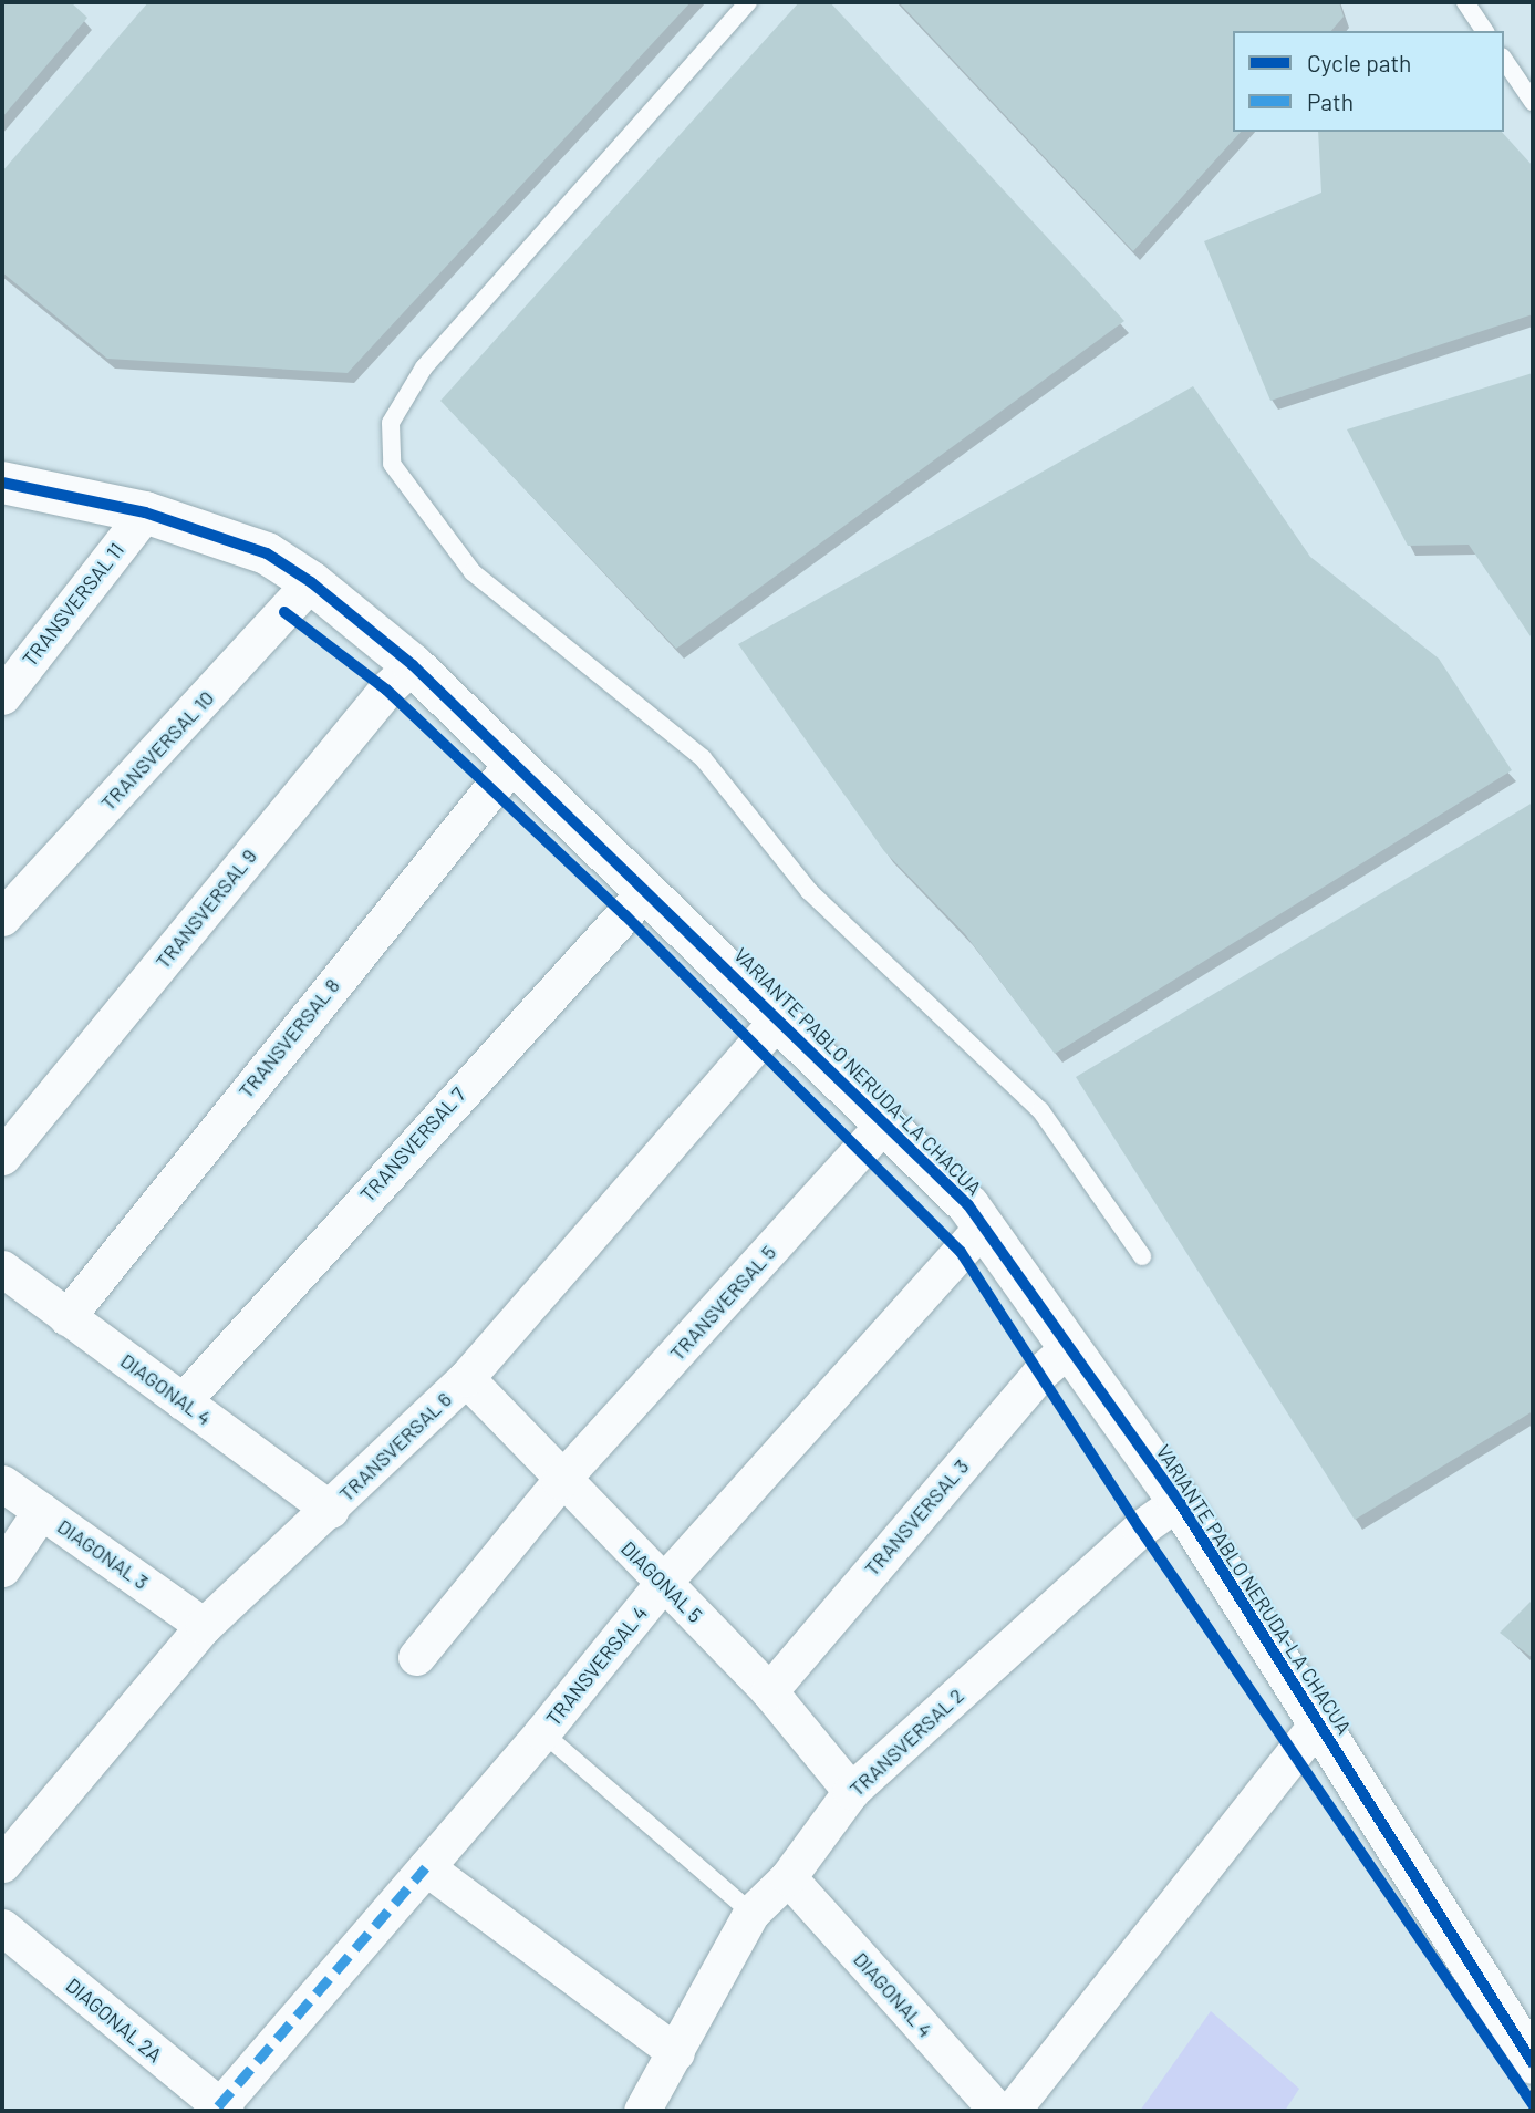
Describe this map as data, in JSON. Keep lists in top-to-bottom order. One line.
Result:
{"streets":{"street":["TRANSVERSAL 11","TRANSVERSAL 10","TRANSVERSAL 9","TRANSVERSAL 8","VARIANTE PABLO NERUDA-LA CHACUA","TRANSVERSAL 7","TRANSVERSAL 5","DIAGONAL 4","TRANSVERSAL 6","TRANSVERSAL 3","DIAGONAL 3","DIAGONAL 5","TRANSVERSAL 4","TRANSVERSAL 2","DIAGONAL 2A"]},"crossings":[["TRANSVERSAL 11","VARIANTE PABLO NERUDA-LA CHACUA"],["TRANSVERSAL 10","VARIANTE PABLO NERUDA-LA CHACUA"],["TRANSVERSAL 9","VARIANTE PABLO NERUDA-LA CHACUA"],["TRANSVERSAL 8","VARIANTE PABLO NERUDA-LA CHACUA"],["TRANSVERSAL 8","DIAGONAL 4"],["VARIANTE PABLO NERUDA-LA CHACUA","TRANSVERSAL 7"],["VARIANTE PABLO NERUDA-LA CHACUA","TRANSVERSAL 5"],["VARIANTE PABLO NERUDA-LA CHACUA","TRANSVERSAL 6"],["VARIANTE PABLO NERUDA-LA CHACUA","TRANSVERSAL 3"],["VARIANTE PABLO NERUDA-LA CHACUA","TRANSVERSAL 4"],["VARIANTE PABLO NERUDA-LA CHACUA","TRANSVERSAL 2"],["TRANSVERSAL 7","DIAGONAL 4"],["TRANSVERSAL 5","DIAGONAL 5"],["DIAGONAL 4","TRANSVERSAL 6"],["DIAGONAL 4","TRANSVERSAL 2"],["TRANSVERSAL 6","DIAGONAL 3"],["TRANSVERSAL 6","DIAGONAL 5"],["TRANSVERSAL 3","DIAGONAL 5"],["DIAGONAL 5","TRANSVERSAL 4"],["DIAGONAL 5","TRANSVERSAL 2"],["TRANSVERSAL 4","DIAGONAL 2A"]],"legend":["Cycle path","Path"]}
